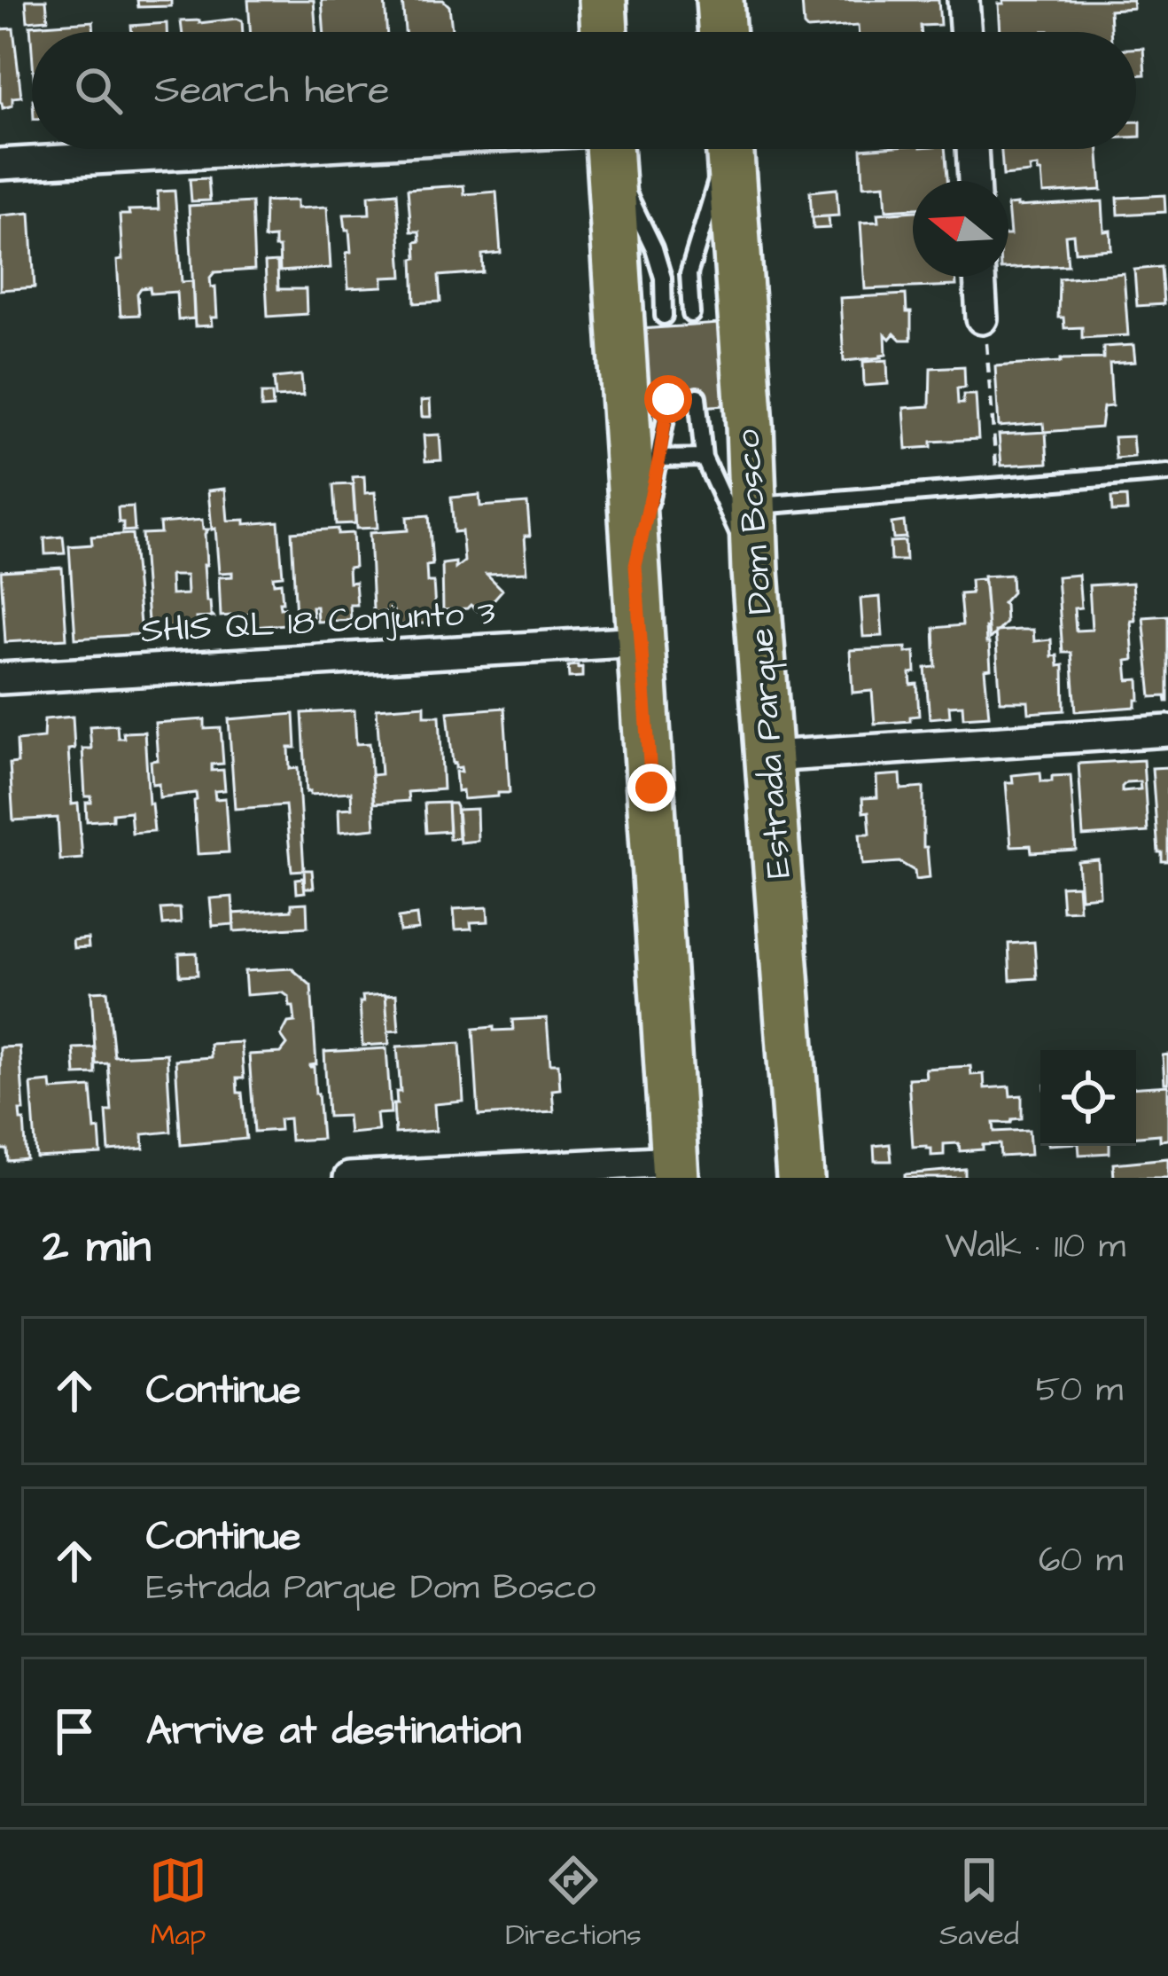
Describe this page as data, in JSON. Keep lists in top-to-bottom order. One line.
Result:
{"streets":{"main road":["Estrada Parque Dom Bosco"],"street":["SHIS QL 18 Conjunto 3"]},"north":"left","page":{"search":"Search here","heading":["2 min","Walk · 110 m"],"list":[["Continue","50 m"],["Continue","Estrada Parque Dom Bosco","60 m"],"Arrive at destination"],"nav":["Map","Directions","Saved"]}}
